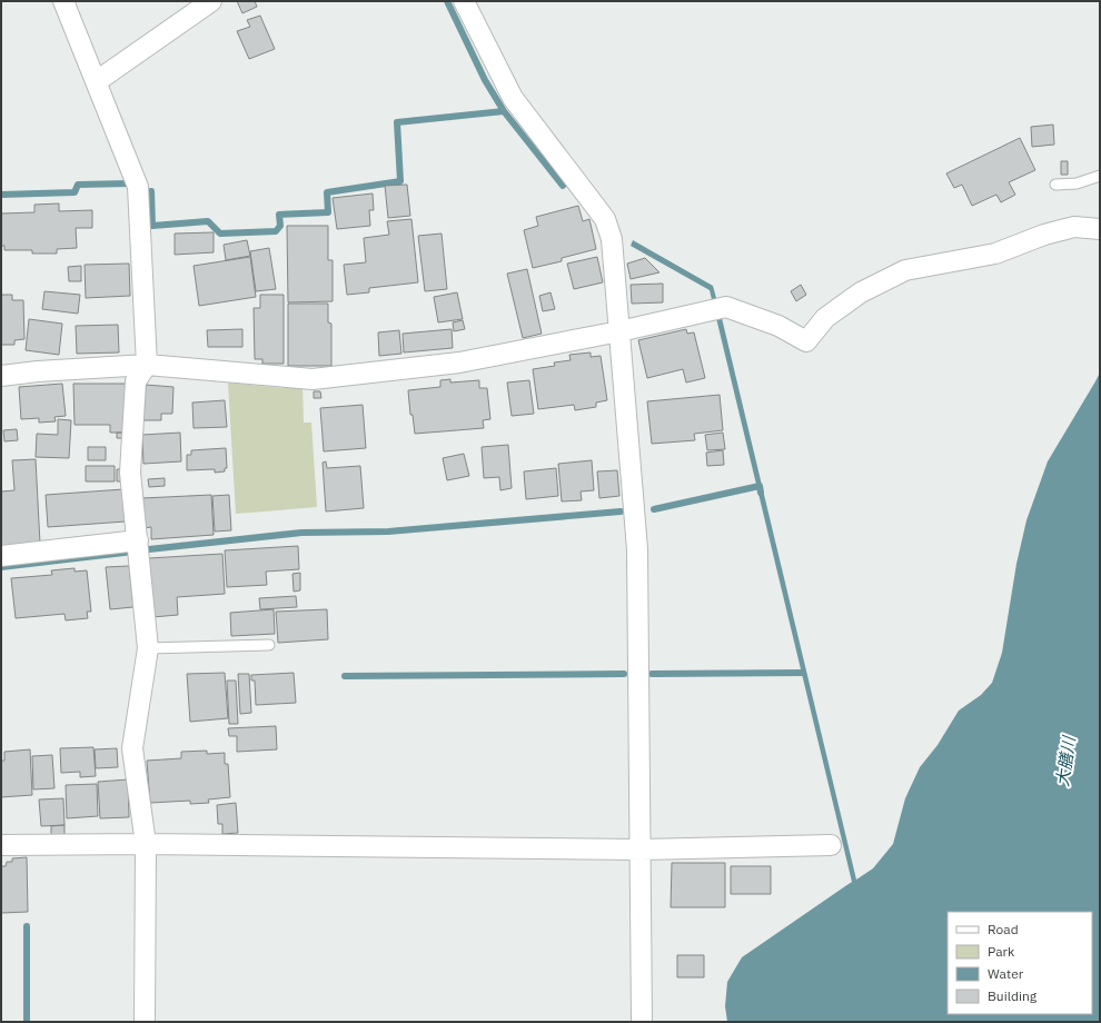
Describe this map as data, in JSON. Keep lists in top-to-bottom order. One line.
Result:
{"water":["大膳川"],"legend":["Road","Park","Water","Building"]}
